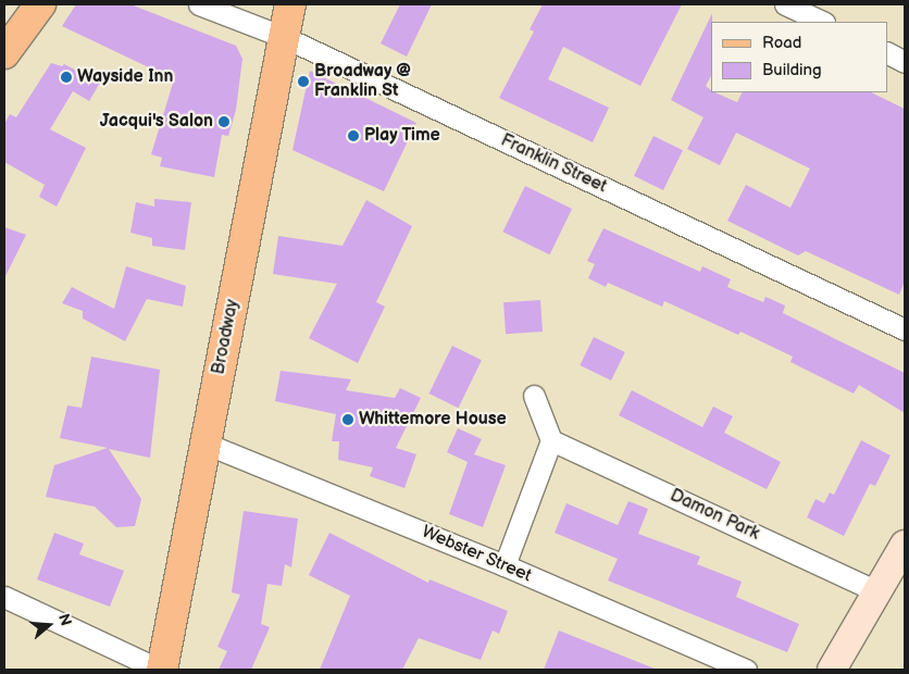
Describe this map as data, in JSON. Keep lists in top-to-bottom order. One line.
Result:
{"streets":{"main road":["Broadway"],"street":["Franklin Street","Damon Park","Webster Street"]},"crossings":[["Franklin Street","Broadway"],["Broadway","Webster Street"]],"places":["Wayside Inn","Broadway @ Franklin St","Jacqui's Salon","Play Time","Whittemore House"],"legend":["Road","Building"],"north":"right"}
